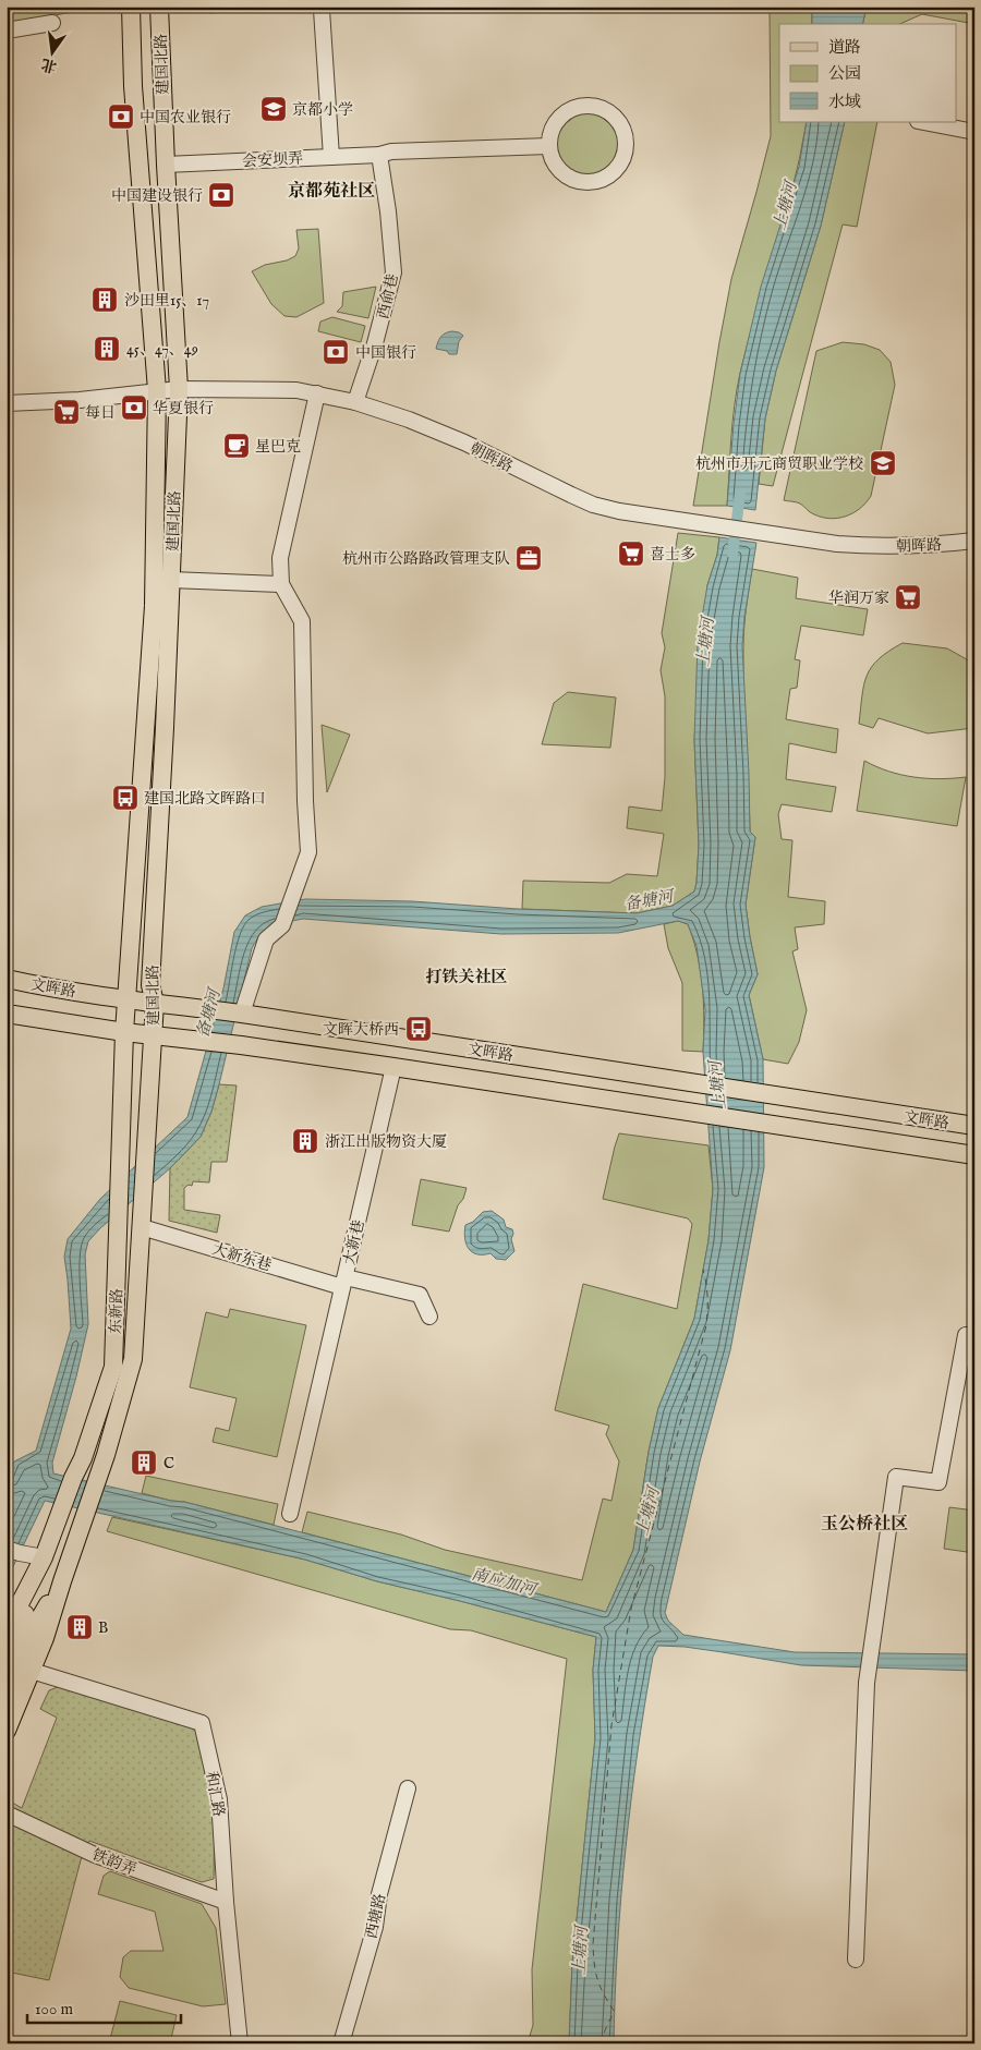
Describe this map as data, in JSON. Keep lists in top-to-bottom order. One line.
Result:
{"streets":{"main road":["建国北路","文晖路","东新路"],"street":["会安坝弄","西俞巷","朝晖路","大新巷","大新东巷","和汇路","铁韵弄","西塘路"]},"crossings":[["建国北路","会安坝弄"],["建国北路","朝晖路"],["建国北路","文晖路"],["建国北路","东新路"],["会安坝弄","西俞巷"],["西俞巷","朝晖路"],["文晖路","大新巷"],["文晖路","东新路"],["大新巷","大新东巷"],["大新东巷","东新路"],["东新路","和汇路"],["和汇路","铁韵弄"]],"districts":["京都苑社区","打铁关社区","玉公桥社区"],"water":["上塘河","备塘河","南应加河"],"places":{"school or university":["京都小学","杭州市开元商贸职业学校"],"bank":["中国农业银行","中国建设银行","中国银行","华夏银行"],"building":["沙田里15、17","45、47、49","浙江出版物资大厦","C","B"],"supermarket":["每日","喜士多","华润万家"],"cafe":["星巴克"],"office":["杭州市公路路政管理支队"],"bus stop":["建国北路文晖路口","文晖大桥西"]},"legend":["道路","公园","水域"],"scale_bar":"100 m","north":"bottom"}
